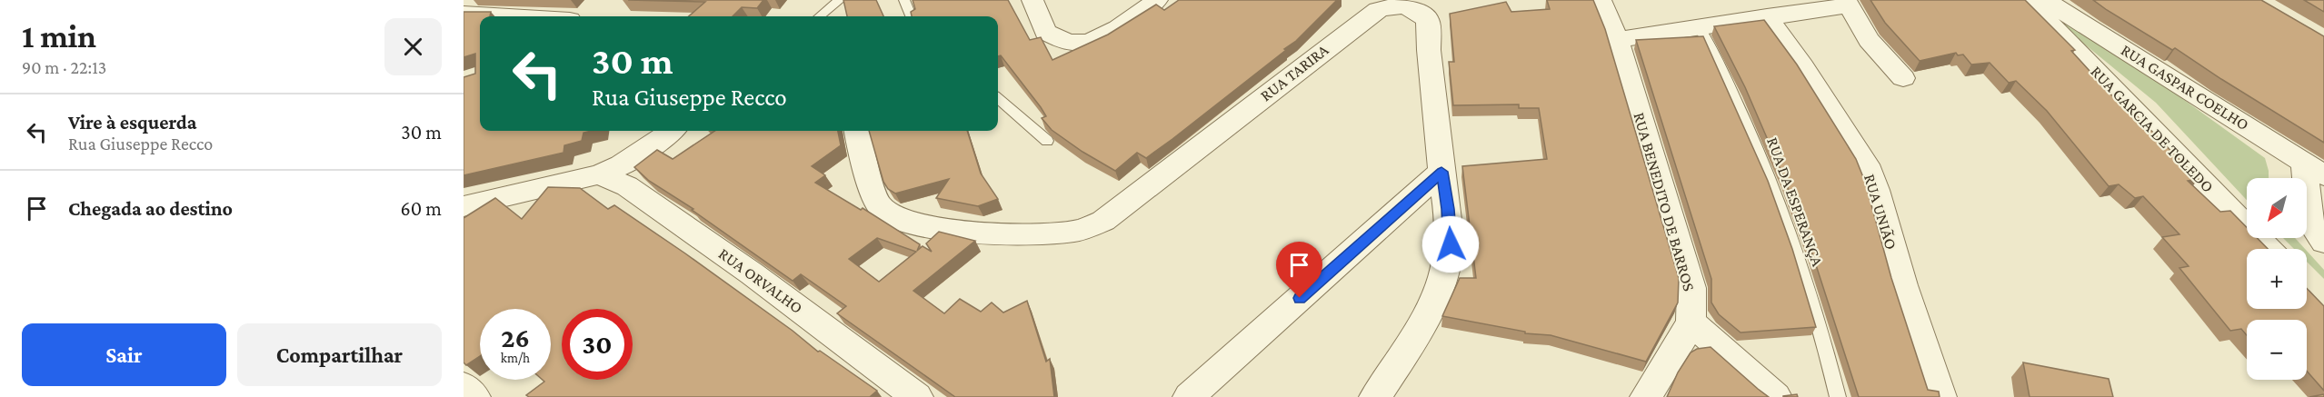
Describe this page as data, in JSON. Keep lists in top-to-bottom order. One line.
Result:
{"streets":{"street":["RUA TARIRA","RUA GASPAR COELHO","RUA GARCIA DE TOLEDO","RUA BENEDITO DE BARROS","RUA UNIÃO","RUA ORVALHO"],"lane":["RUA DA ESPERANÇA"]},"north":"bottom left","page":{"heading":["1 min","90 m · 22:13"],"turn":["30 m","Rua Giuseppe Recco"],"list":[{"name":"Vire à esquerda","note":"Rua Giuseppe Recco","value":"30 m"},{"name":"Chegada ao destino","value":"60 m"}],"map_buttons":["+","−"],"speed":"26 km/h","limit":"30","buttons":["Sair","Compartilhar"]}}
